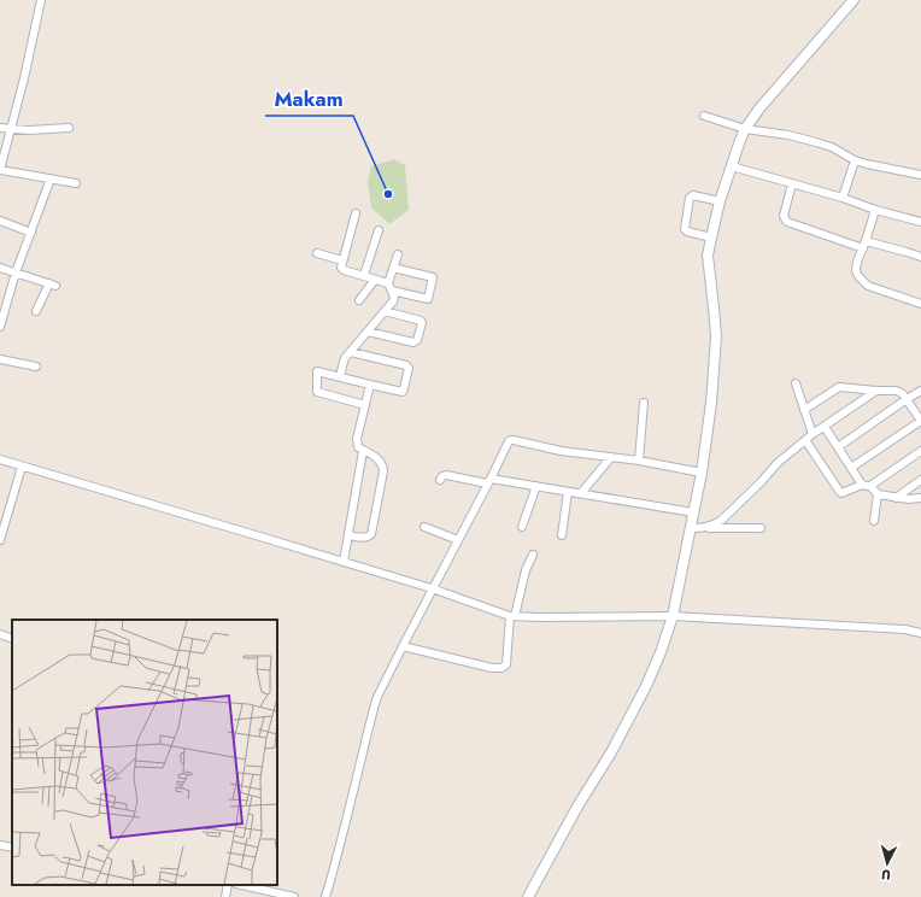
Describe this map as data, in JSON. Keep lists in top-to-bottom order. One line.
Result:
{"places":["Makam"],"north":"bottom"}
